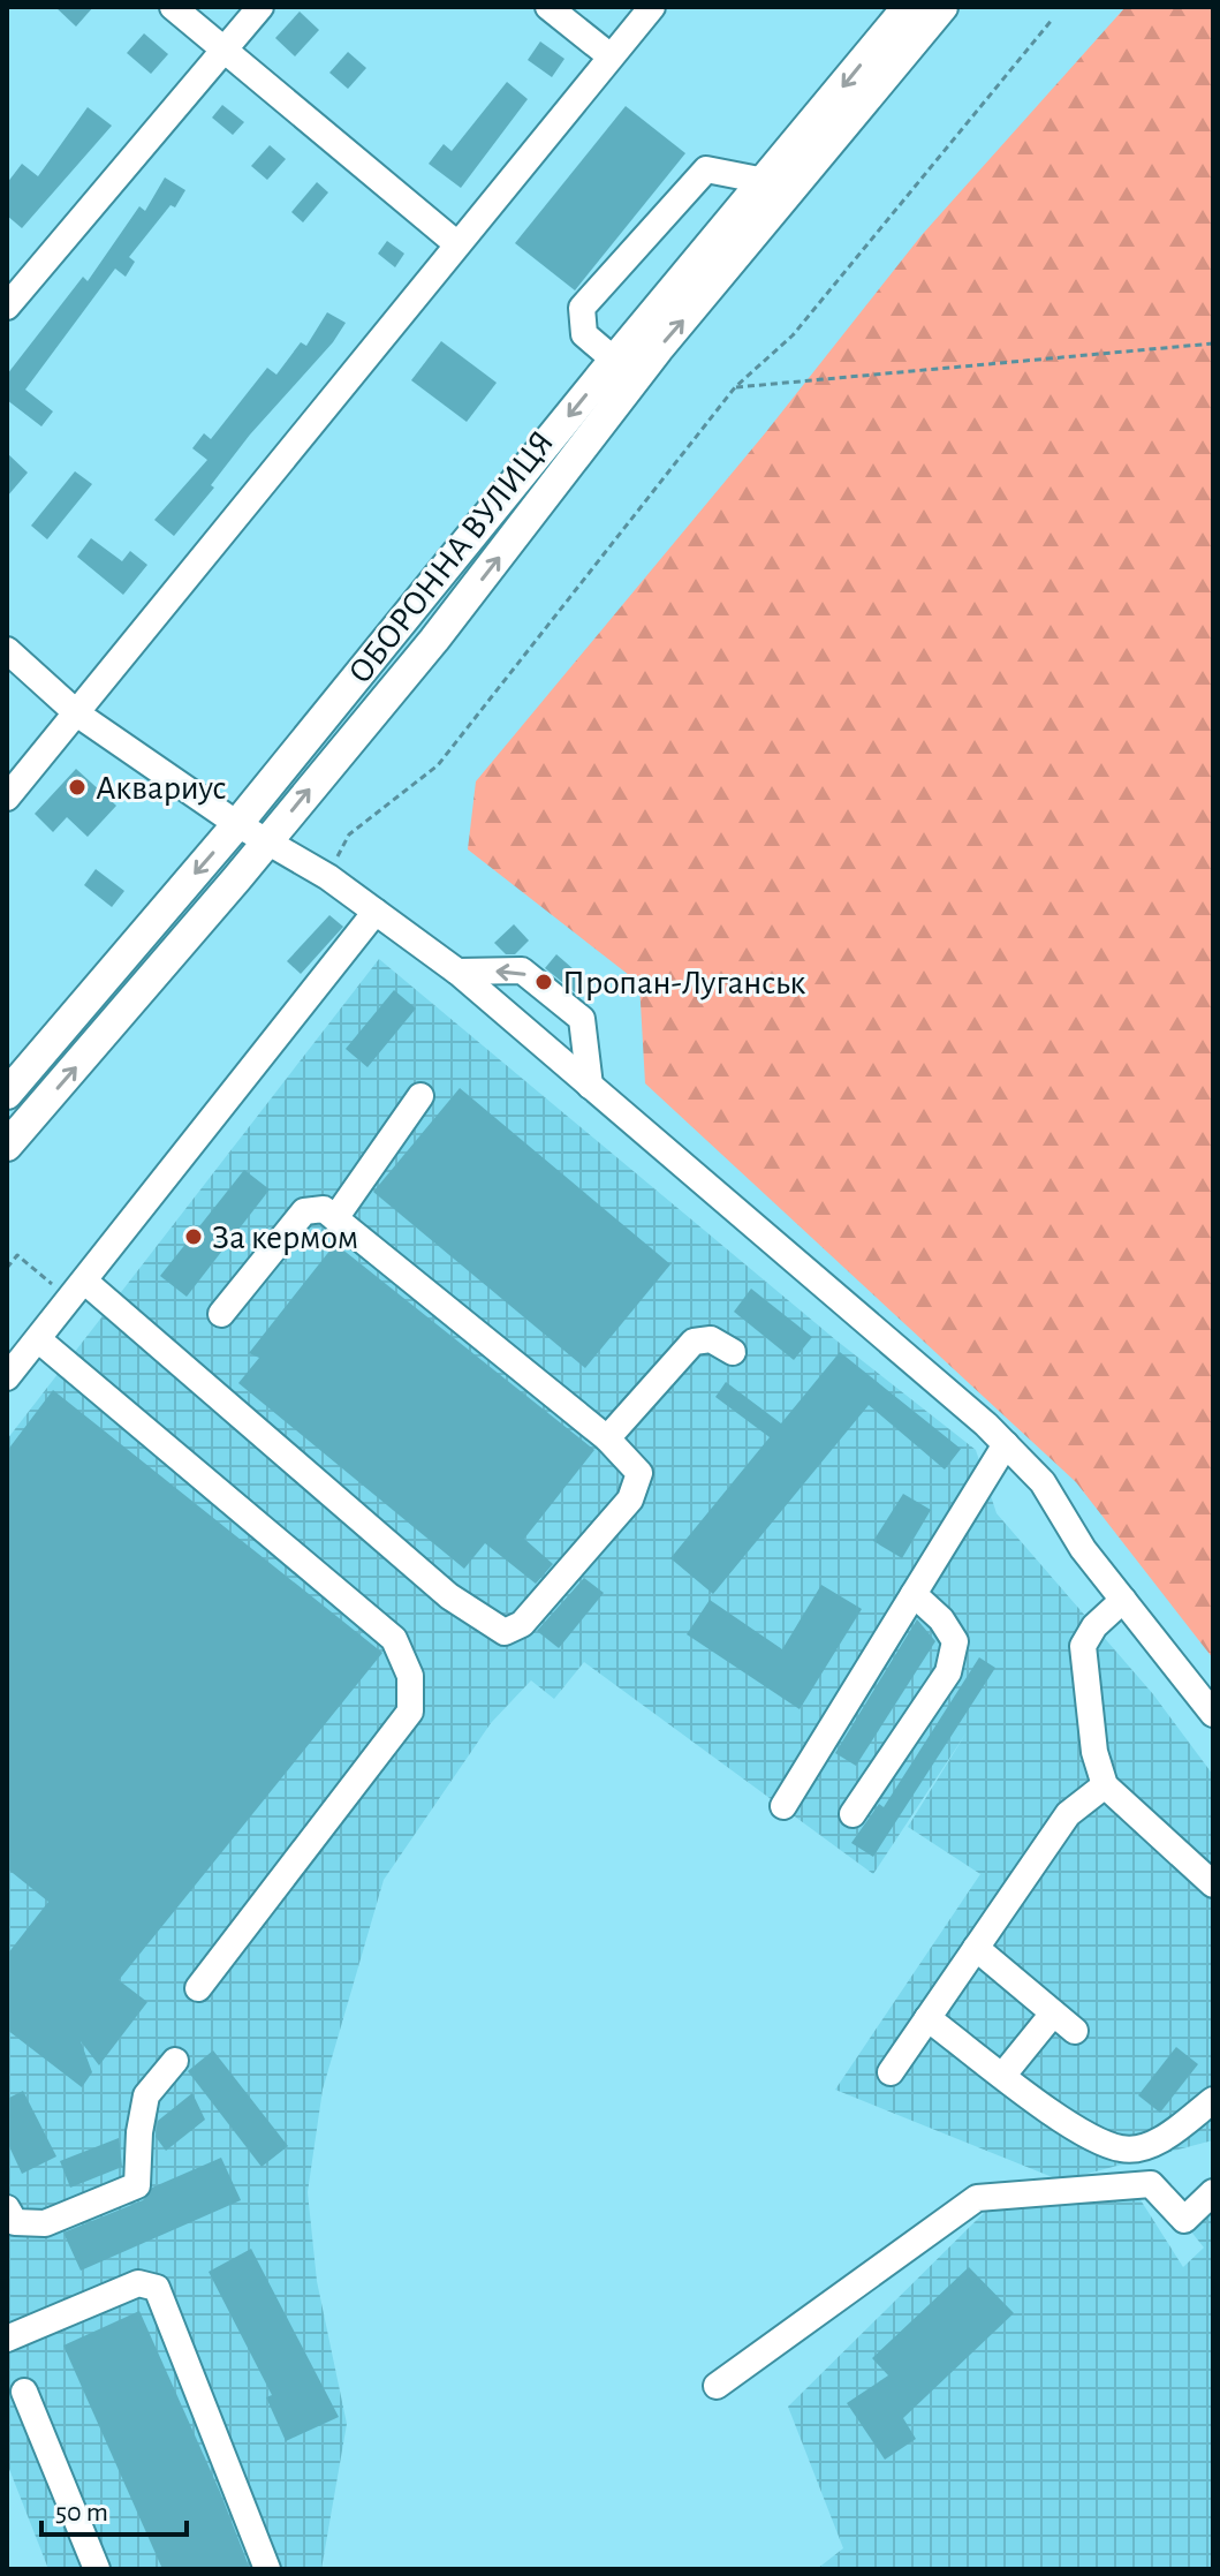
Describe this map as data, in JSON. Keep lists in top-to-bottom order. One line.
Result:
{"streets":{"main road":["ОБОРОННА ВУЛИЦЯ"]},"places":["Аквариус","Пропан-Луганськ","За кермом"],"scale_bar":"50 m"}
